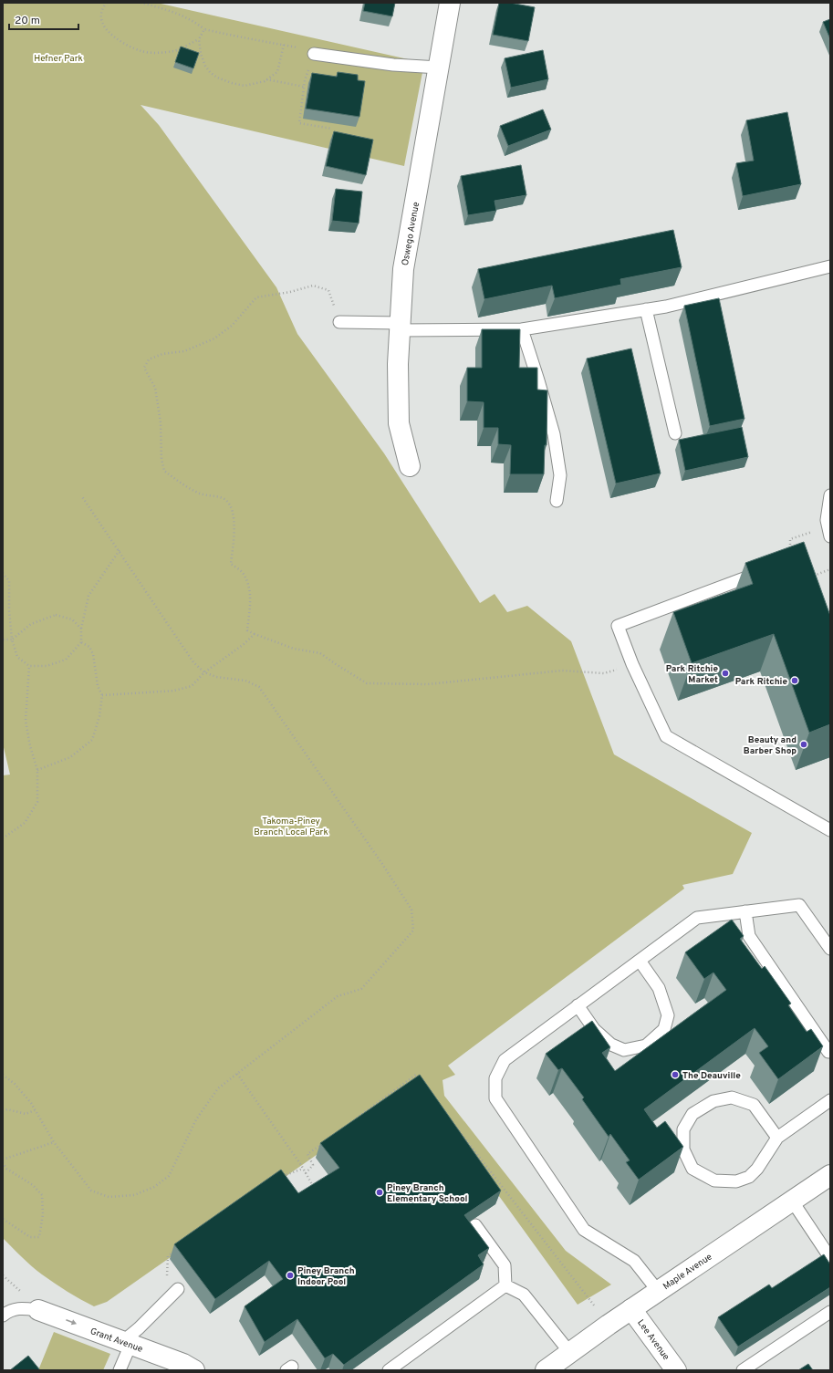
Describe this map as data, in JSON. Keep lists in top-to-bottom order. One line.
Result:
{"streets":{"street":["Oswego Avenue","Maple Avenue","Grant Avenue","Lee Avenue"]},"crossings":[["Maple Avenue","Lee Avenue"]],"one_way":["Grant Avenue"],"parks":["Hefner Park","Takoma-Piney Branch Local Park"],"places":["Park Ritchie Market","Park Ritchie","Beauty and Barber Shop","The Deauville","Piney Branch Elementary School","Piney Branch Indoor Pool"],"scale_bar":"20 m"}
